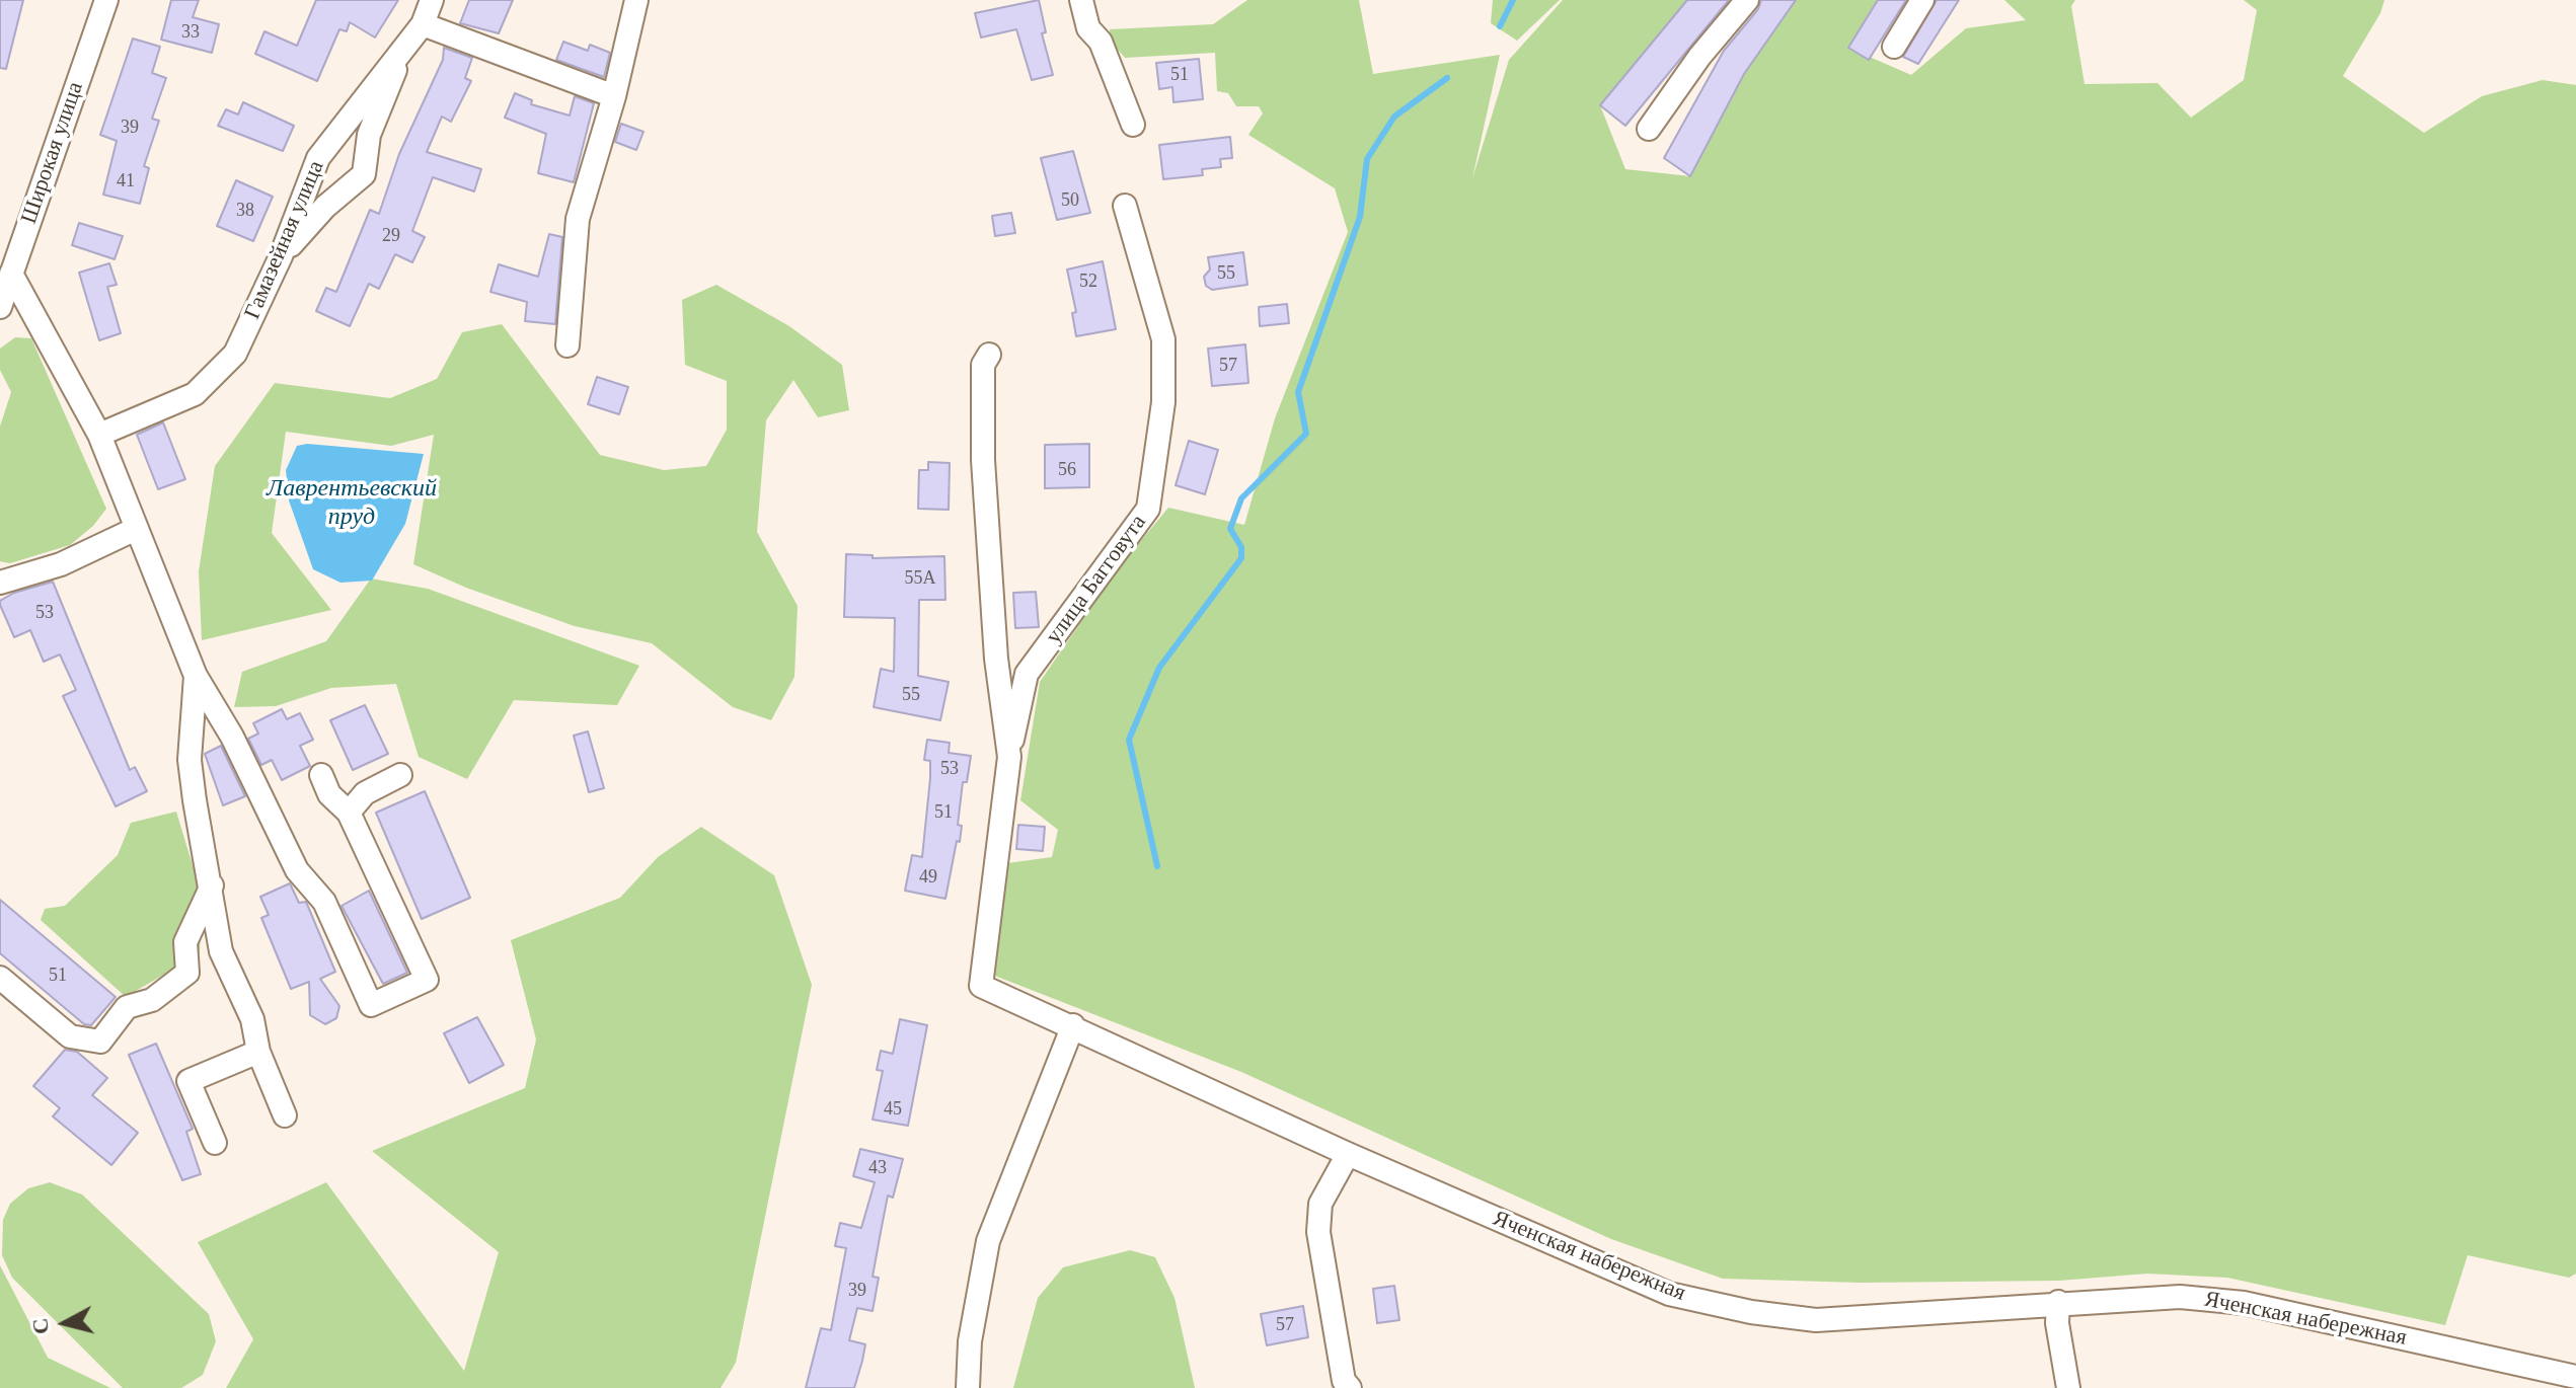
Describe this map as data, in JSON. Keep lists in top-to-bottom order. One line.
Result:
{"streets":{"street":["Широкая улица","Гамазейная улица","улица Багговута","Яченская набережная"]},"crossings":[["улица Багговута","Яченская набережная"]],"water":["Лаврентьевский пруд"],"house_numbers":["33","51","39","41","50","38","29","55","52","57","56","55А","53","55","53","51","49","51","45","43","39","57"],"north":"left"}
